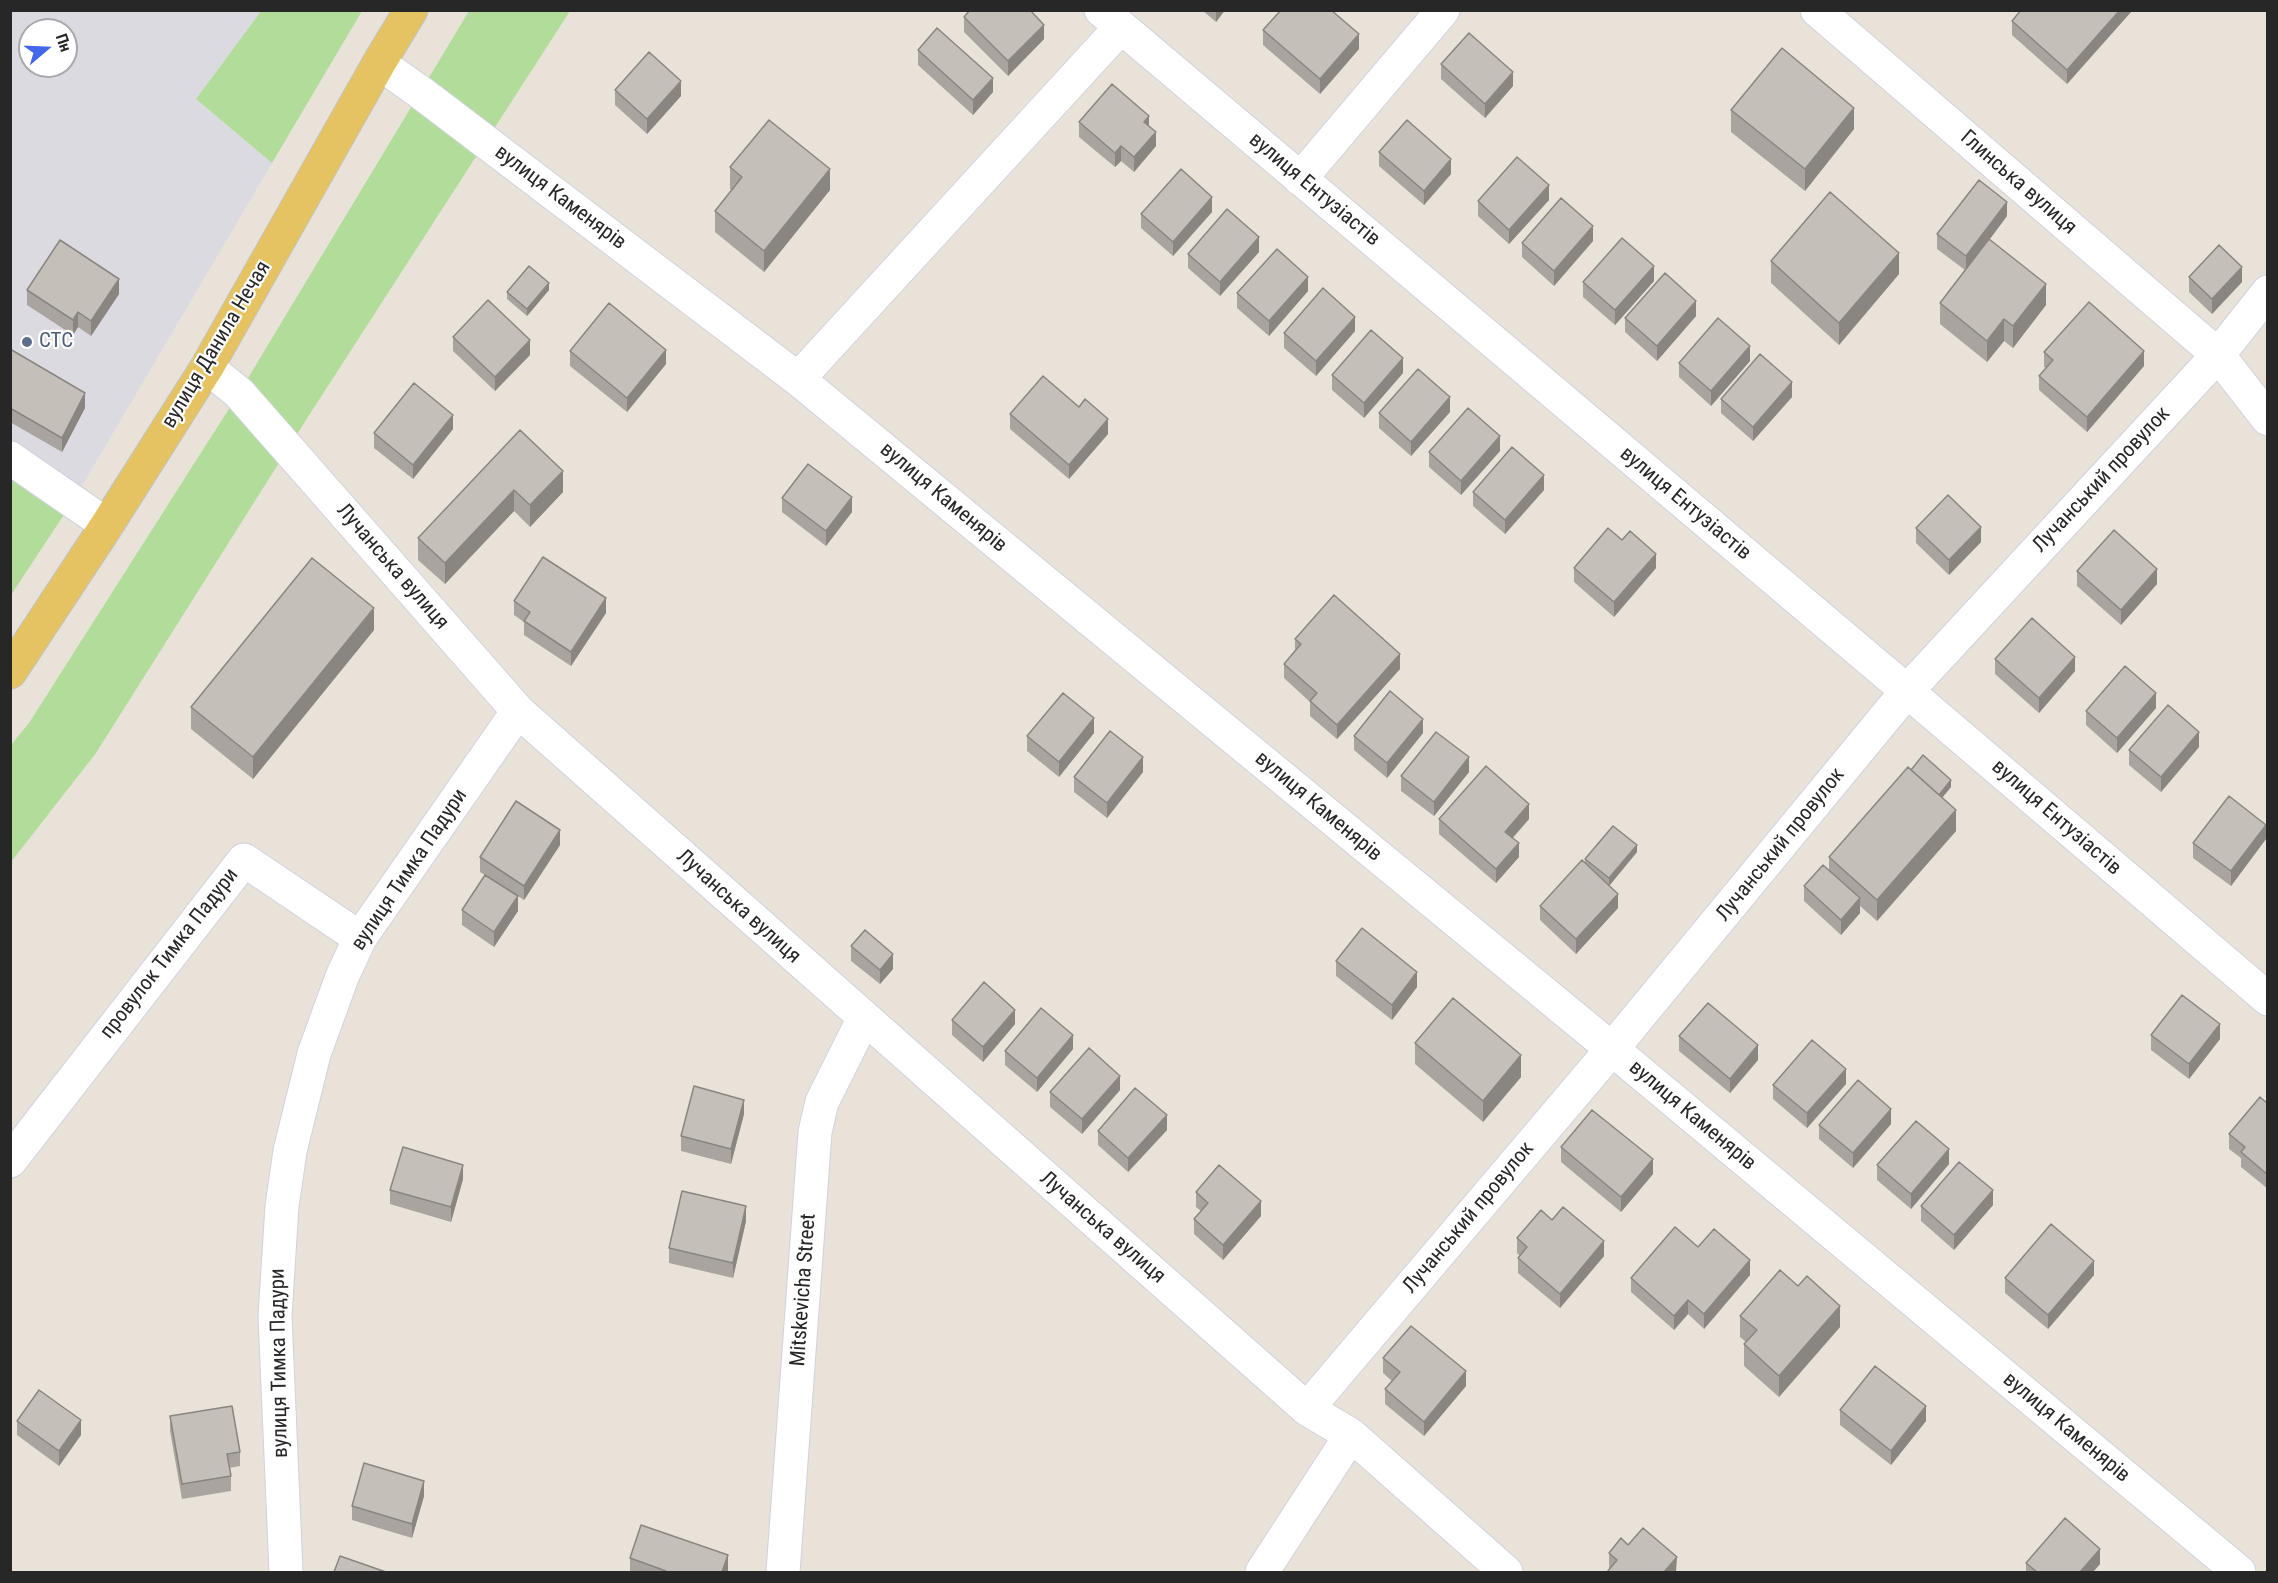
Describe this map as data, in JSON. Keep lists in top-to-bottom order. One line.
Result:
{"streets":{"main road":["вулиця Данила Нечая"],"street":["Глинська вулиця","вулиця Ентузіастів","вулиця Каменярів","Лучанський провулок","Лучанська вулиця","вулиця Тимка Падури","провулок Тимка Падури","Mitskevicha Street"]},"crossings":[["Глинська вулиця","Лучанський провулок"],["вулиця Ентузіастів","Лучанський провулок"],["вулиця Каменярів","вулиця Данила Нечая"],["вулиця Каменярів","Лучанський провулок"],["вулиця Данила Нечая","Лучанська вулиця"],["Лучанський провулок","Лучанська вулиця"],["Лучанська вулиця","вулиця Тимка Падури"],["Лучанська вулиця","Mitskevicha Street"],["вулиця Тимка Падури","провулок Тимка Падури"]],"places":["СТС"],"north":"right"}
